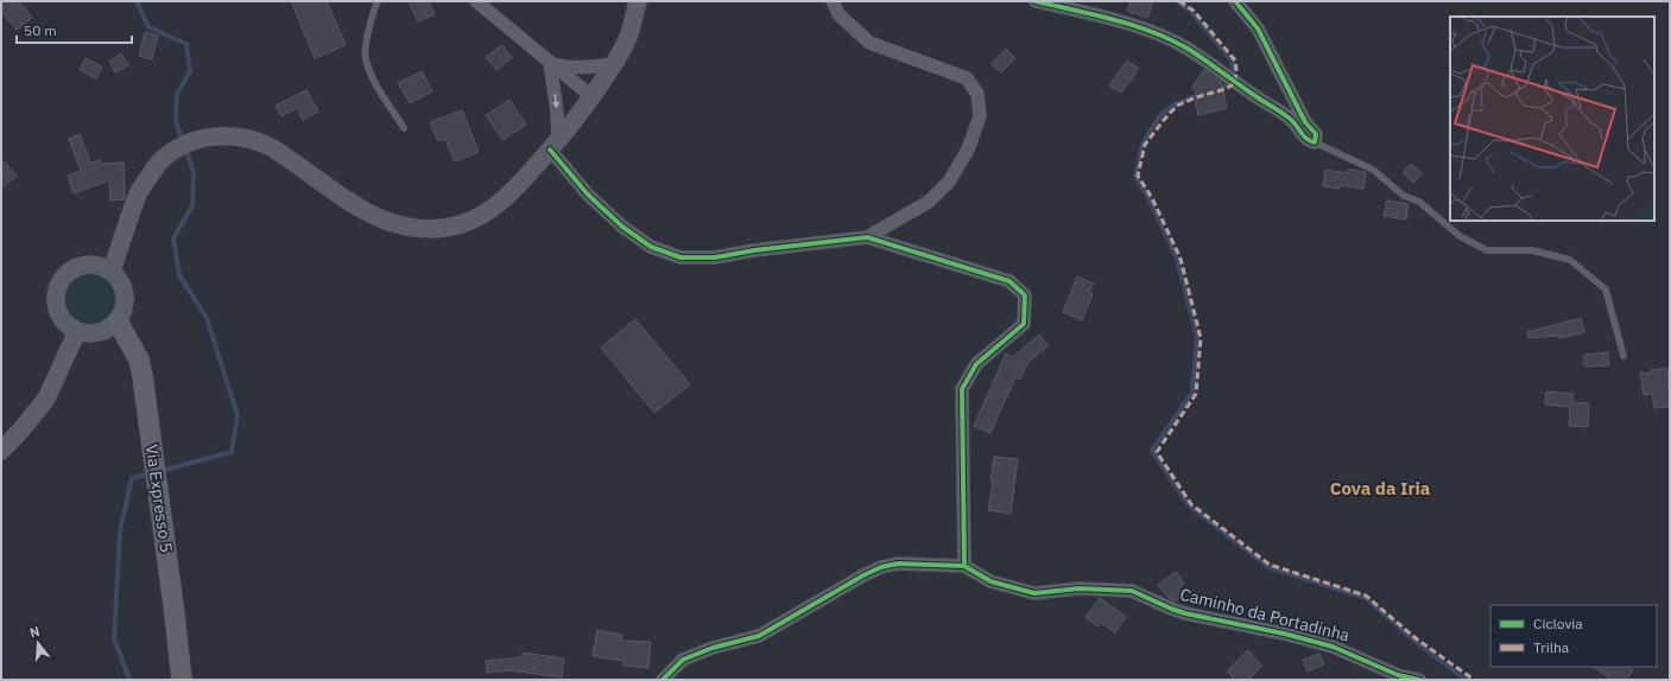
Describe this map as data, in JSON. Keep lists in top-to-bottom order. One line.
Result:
{"streets":{"main road":["Via Expresso 5"],"street":["Caminho da Portadinha"]},"districts":["Cova da Iria"],"legend":["Ciclovia","Trilha"],"scale_bar":"50 m","north":"top"}
